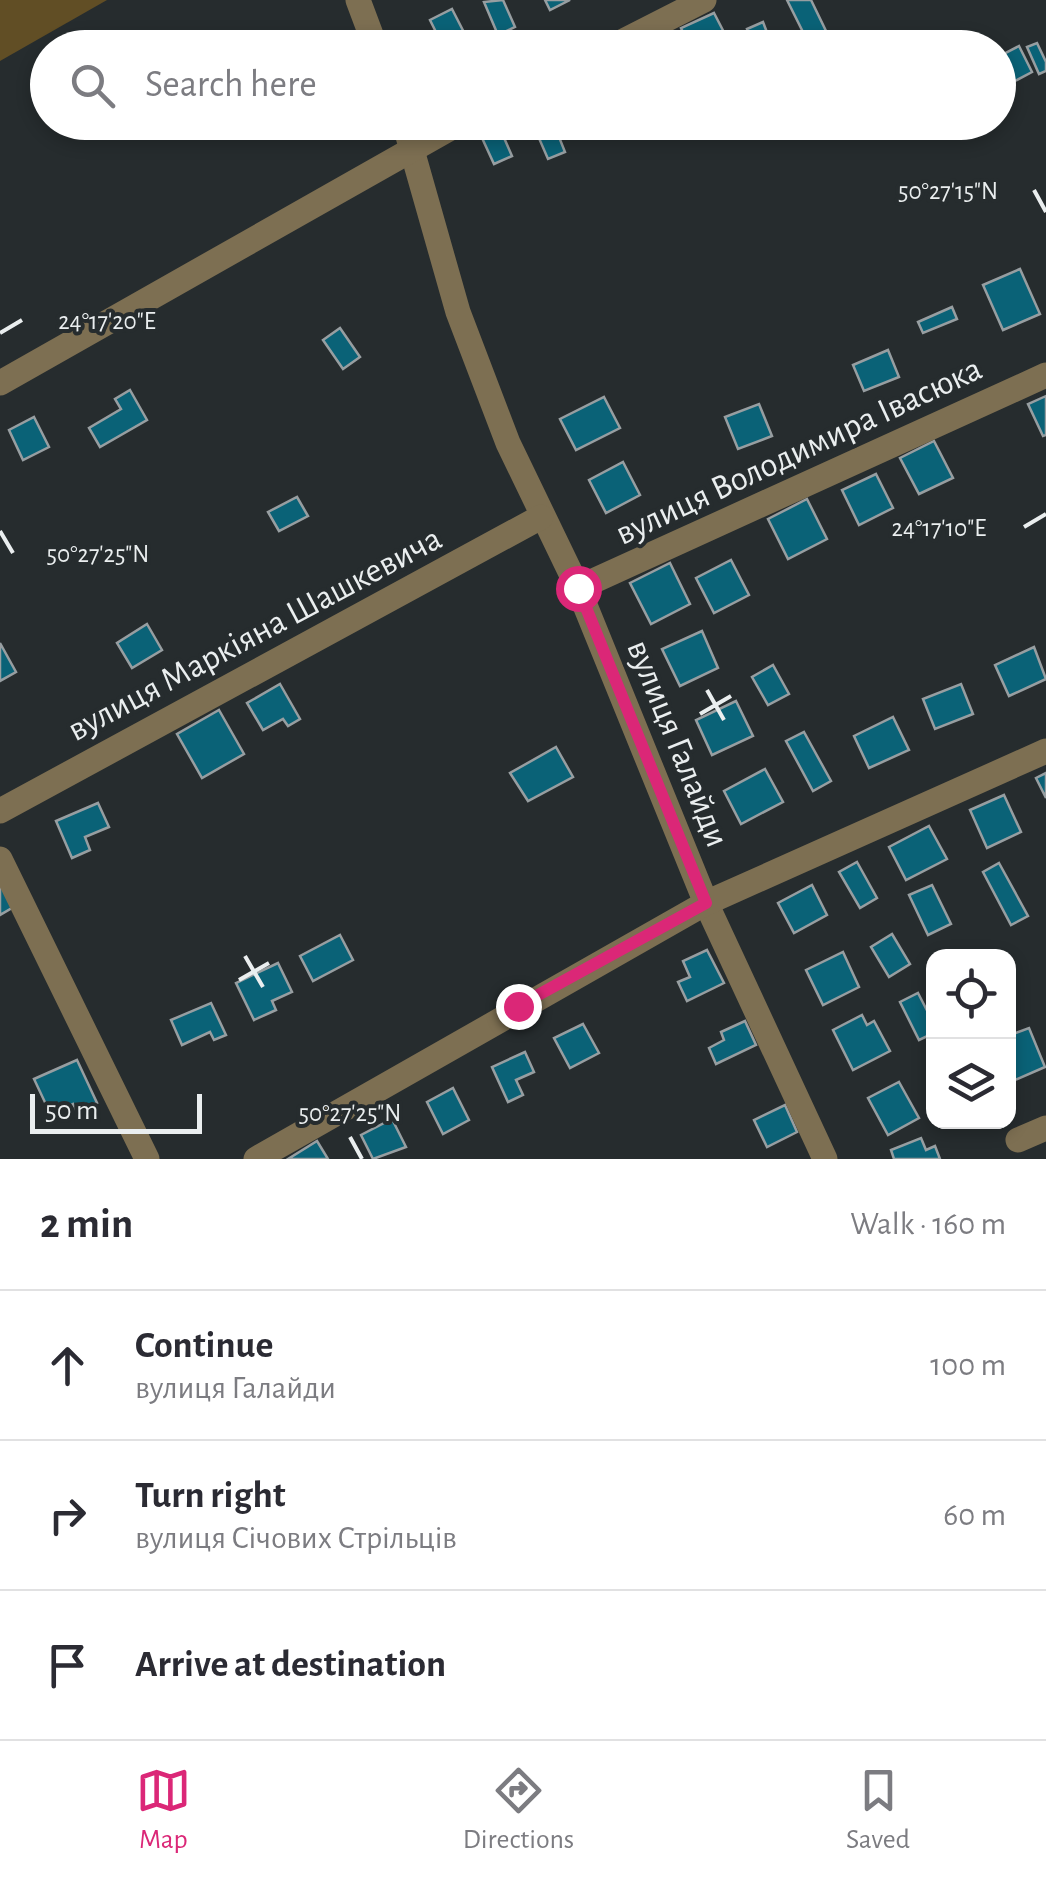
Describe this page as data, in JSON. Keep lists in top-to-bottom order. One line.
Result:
{"streets":{"street":["вулиця Володимира Івасюка","вулиця Маркіяна Шашкевича","вулиця Галайди"]},"crossings":[["вулиця Володимира Івасюка","вулиця Галайди"],["вулиця Маркіяна Шашкевича","вулиця Галайди"]],"scale_bar":"50 m","page":{"search":"Search here","scale":"50 m","heading":["2 min","Walk · 160 m"],"list":[["Continue","вулиця Галайди","100 m"],["Turn right","вулиця Січових Стрільців","60 m"],"Arrive at destination"],"nav":["Map","Directions","Saved"]},"coordinates":["50°27'15\"N","24°17'20\"E","24°17'10\"E","50°27'25\"N"]}
